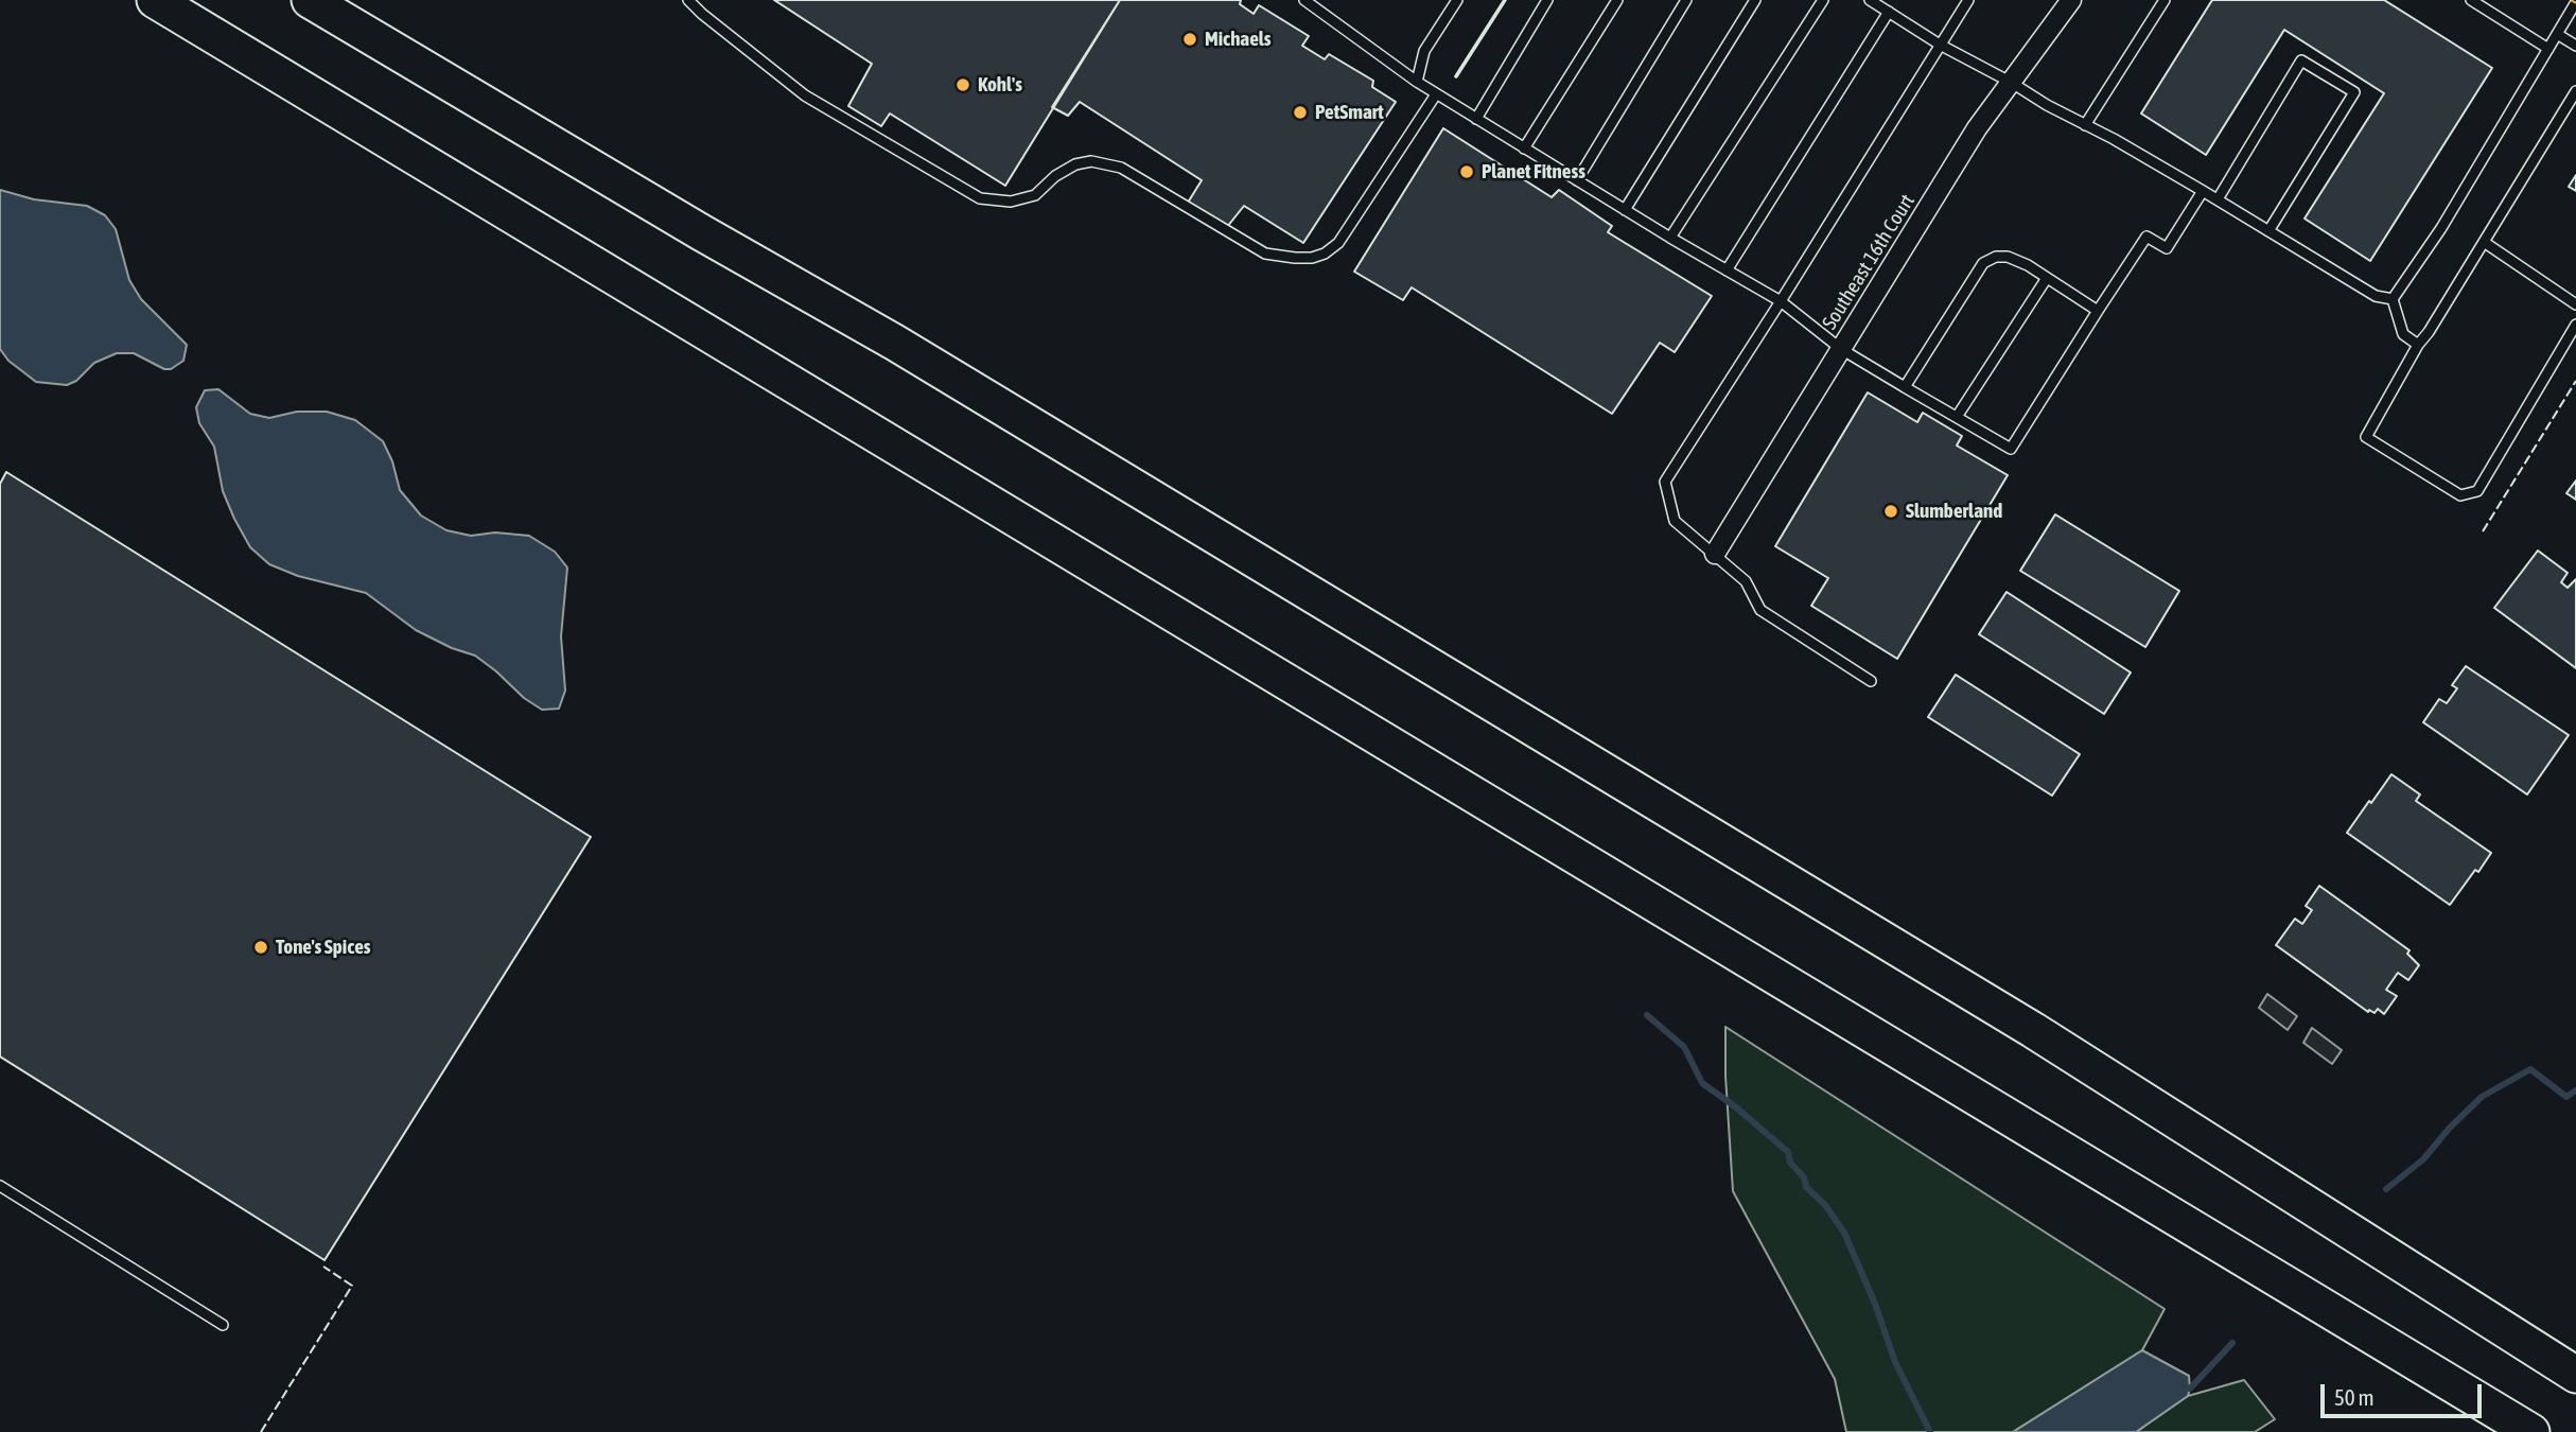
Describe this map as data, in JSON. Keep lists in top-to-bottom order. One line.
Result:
{"streets":{"street":["Southeast 16th Court"]},"places":["Michaels","Kohl's","PetSmart","Planet Fitness","Slumberland","Tone's Spices"],"scale_bar":"50 m"}
